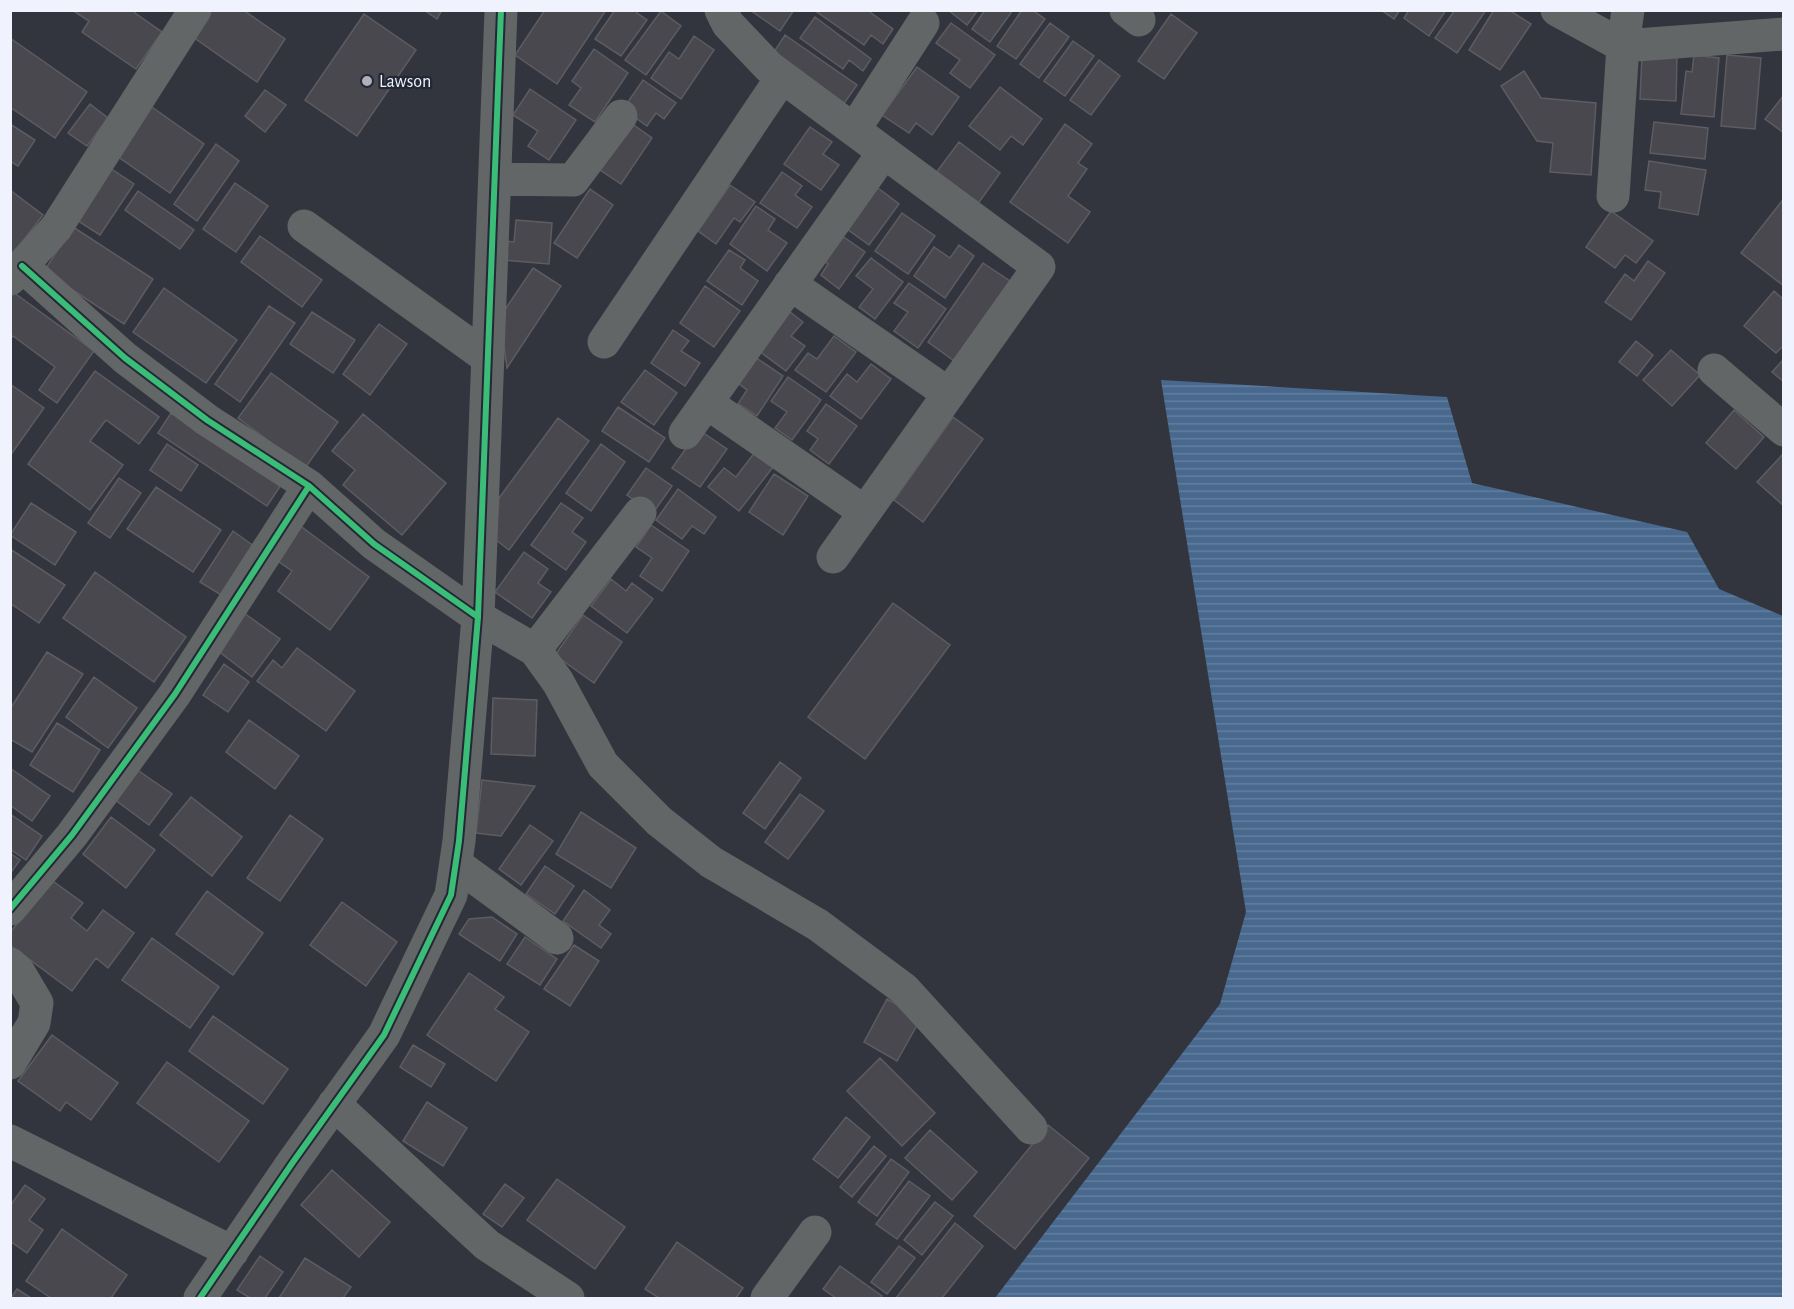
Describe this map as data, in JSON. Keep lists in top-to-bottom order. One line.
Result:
{"places":["Lawson"]}
